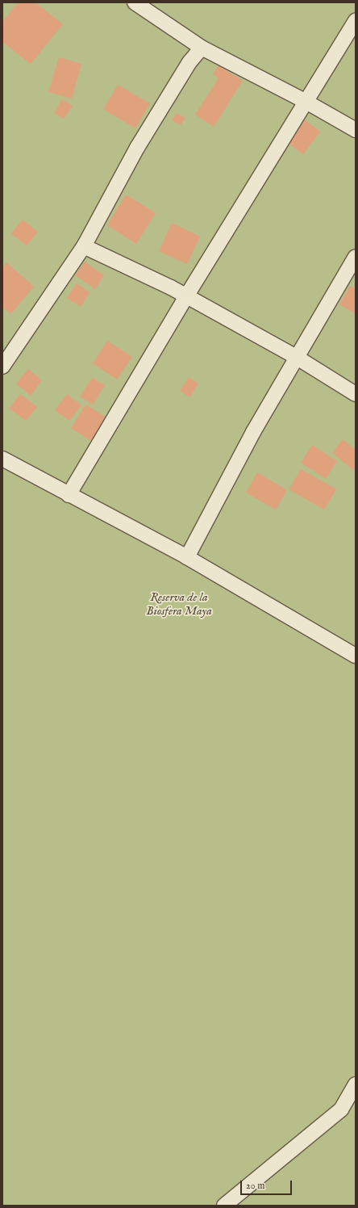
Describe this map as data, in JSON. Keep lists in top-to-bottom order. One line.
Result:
{"parks":["Reserva de la Biosfera Maya"],"scale_bar":"20 m"}
